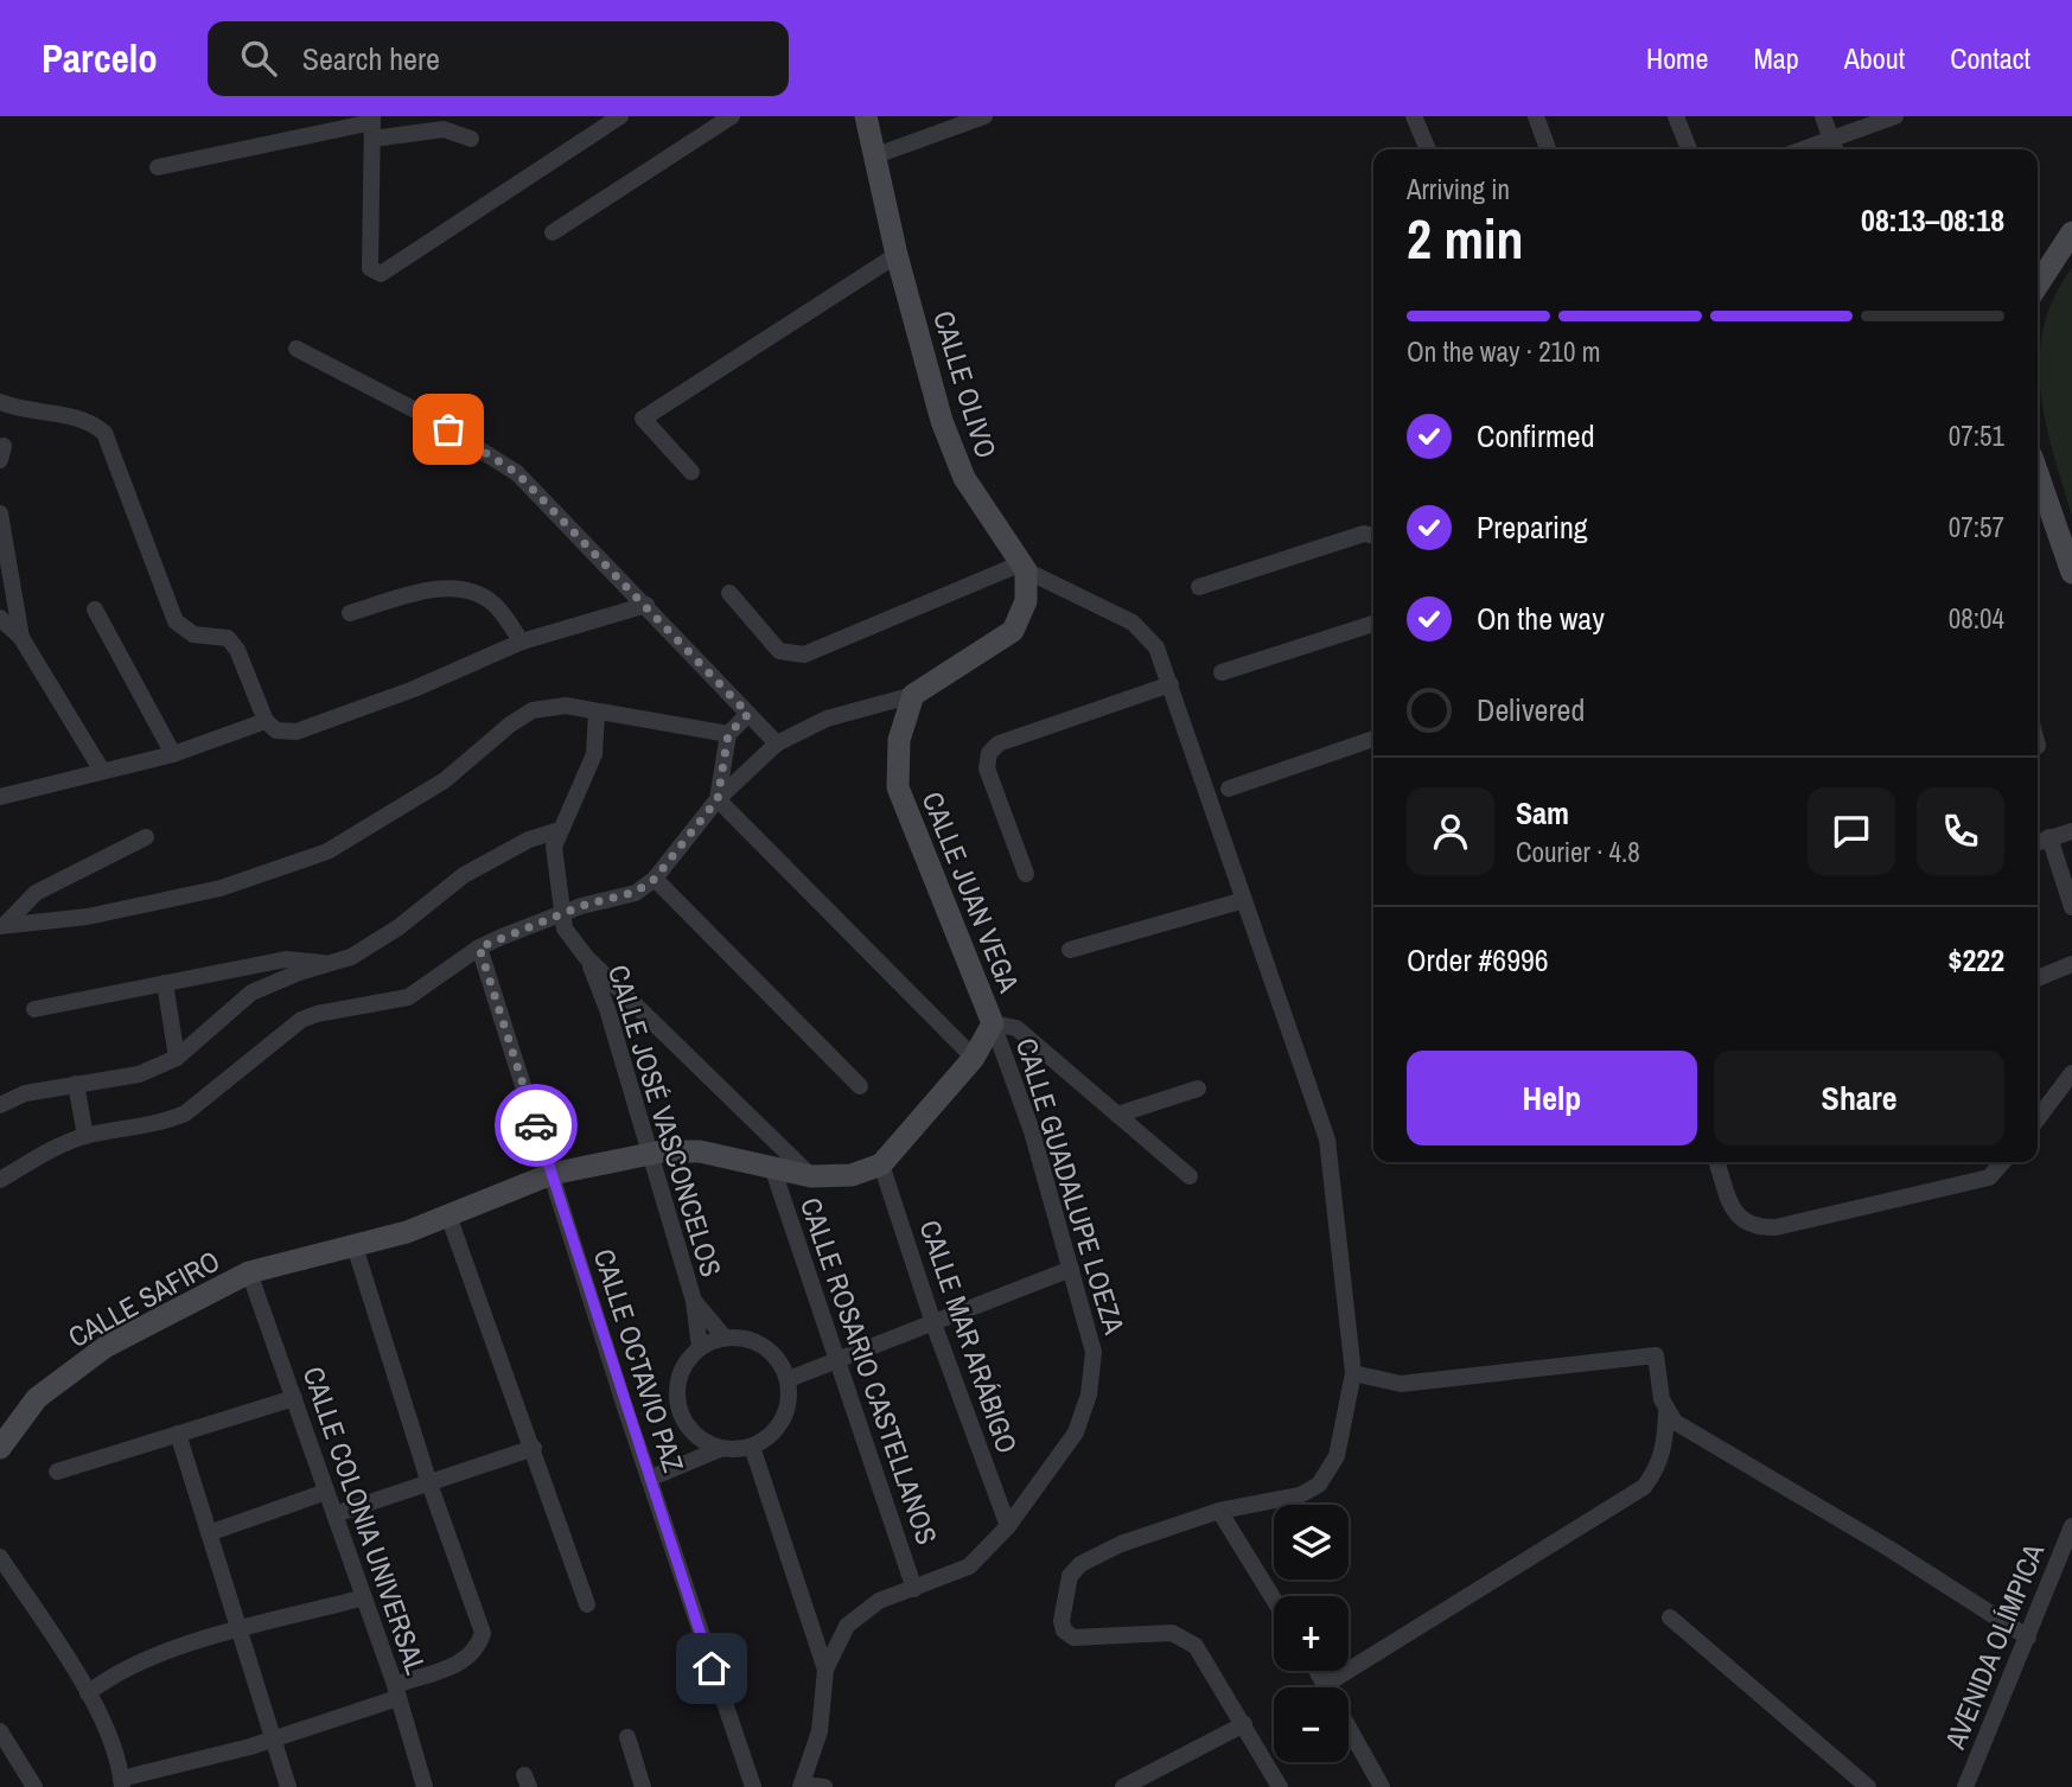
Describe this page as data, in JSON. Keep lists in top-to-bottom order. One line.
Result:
{"streets":{"street":["CALLE OLIVO","CALLE JUAN VEGA","CALLE JOSÉ VASCONCELOS","CALLE GUADALUPE LOEZA","CALLE SAFIRO","CALLE MAR ARÁBIGO","CALLE OCTAVIO PAZ","CALLE ROSARIO CASTELLANOS","CALLE COLONIA UNIVERSAL","AVENIDA OLÍMPICA"]},"crossings":[["CALLE JUAN VEGA","CALLE GUADALUPE LOEZA"],["CALLE JUAN VEGA","CALLE MAR ARÁBIGO"],["CALLE JOSÉ VASCONCELOS","CALLE ROSARIO CASTELLANOS"],["CALLE GUADALUPE LOEZA","CALLE MAR ARÁBIGO"],["CALLE GUADALUPE LOEZA","CALLE ROSARIO CASTELLANOS"],["CALLE SAFIRO","CALLE COLONIA UNIVERSAL"]],"page":{"header":"Parcelo","search":"Search here","nav":["Home","Map","About","Contact"],"heading":["2 min","Arriving in","08:13–08:18"],"panel":["Sam","Courier · 4.8","Order #6996","$222"],"bar":"On the way · 210 m","list":[["Confirmed","07:51"],["Preparing","07:57"],["On the way","08:04"],"Delivered"],"buttons":["Help","Share"],"map_buttons":["+","−"]}}
